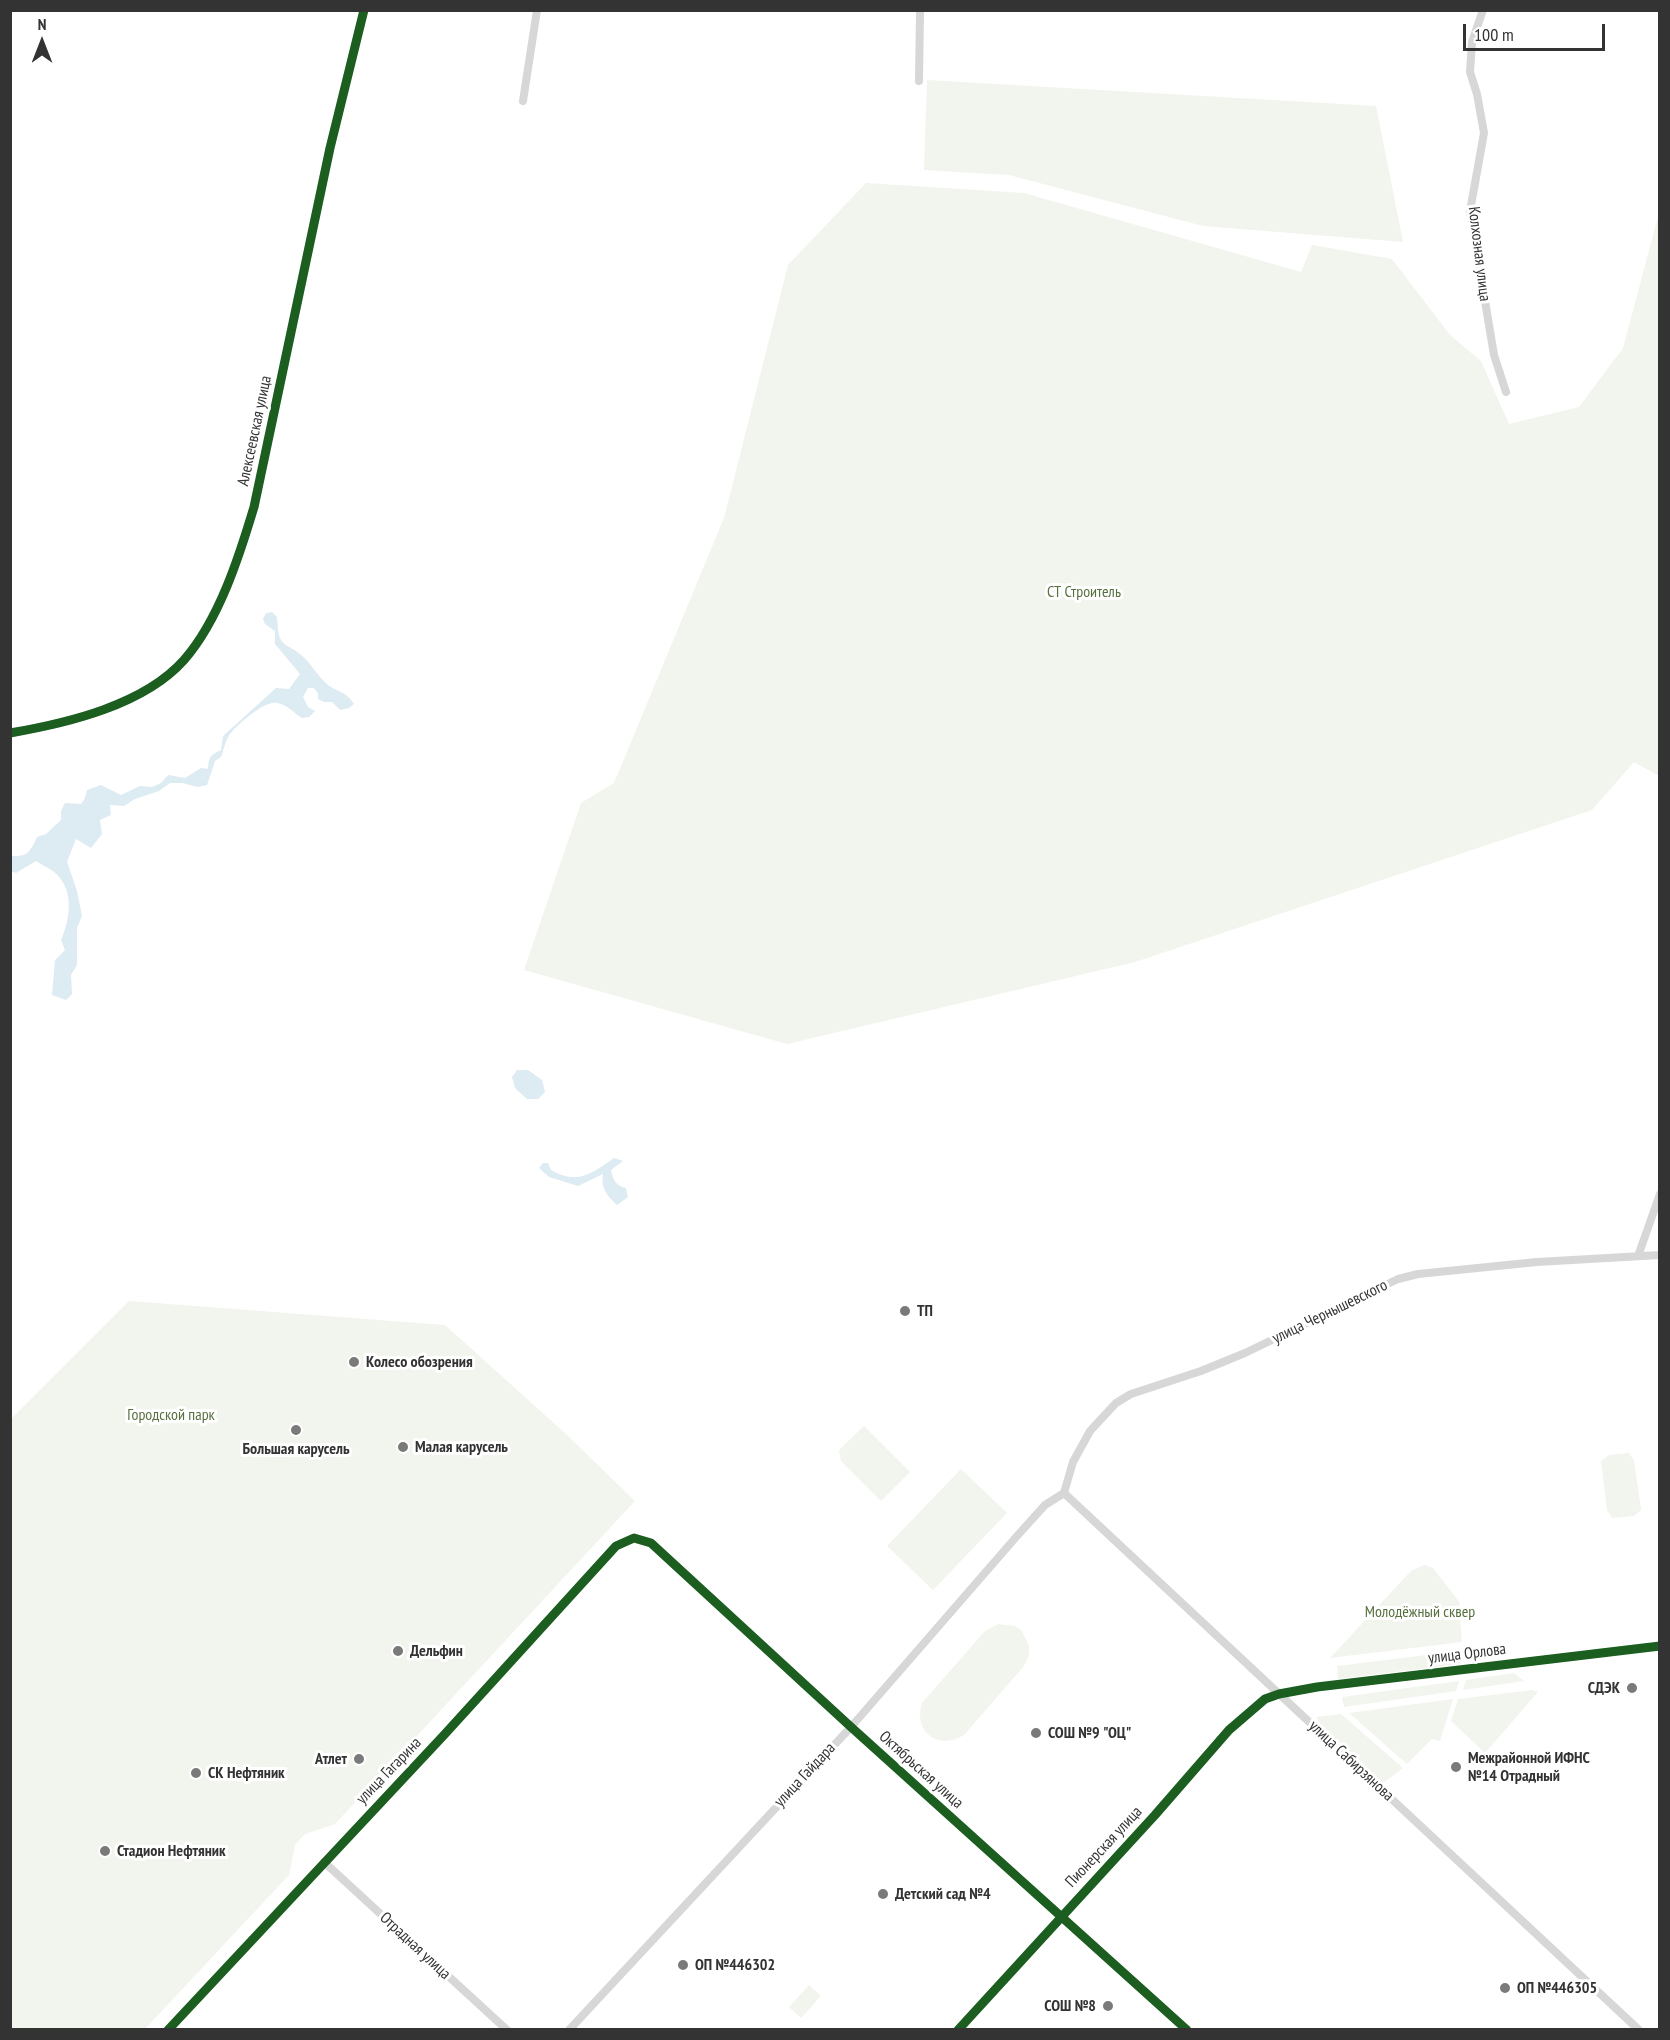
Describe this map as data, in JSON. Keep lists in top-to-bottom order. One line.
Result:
{"streets":{"street":["Колхозная улица","Алексеевская улица","улица Чернышевского","улица Орлова","улица Сабирзянова","Октябрьская улица","улица Гагарина","улица Гайдара","Пионерская улица","Отрадная улица"]},"crossings":[["улица Чернышевского","улица Сабирзянова"],["улица Чернышевского","улица Гайдара"],["улица Орлова","улица Сабирзянова"],["улица Орлова","Пионерская улица"],["улица Сабирзянова","улица Гайдара"],["улица Сабирзянова","Пионерская улица"],["Октябрьская улица","улица Гагарина"],["Октябрьская улица","улица Гайдара"],["Октябрьская улица","Пионерская улица"],["улица Гагарина","Отрадная улица"]],"parks":["СТ Строитель","Городской парк","Молодёжный сквер"],"places":["ТП","Колесо обозрения","Большая карусель","Малая карусель","Дельфин","СДЭК","СОШ №9 \"ОЦ\"","Атлет","Межрайонной ИФНС №14 Отрадный","СК Нефтяник","Стадион Нефтяник","Детский сад №4","ОП №446302","ОП №446305","СОШ №8"],"scale_bar":"100 m","north":"top"}
